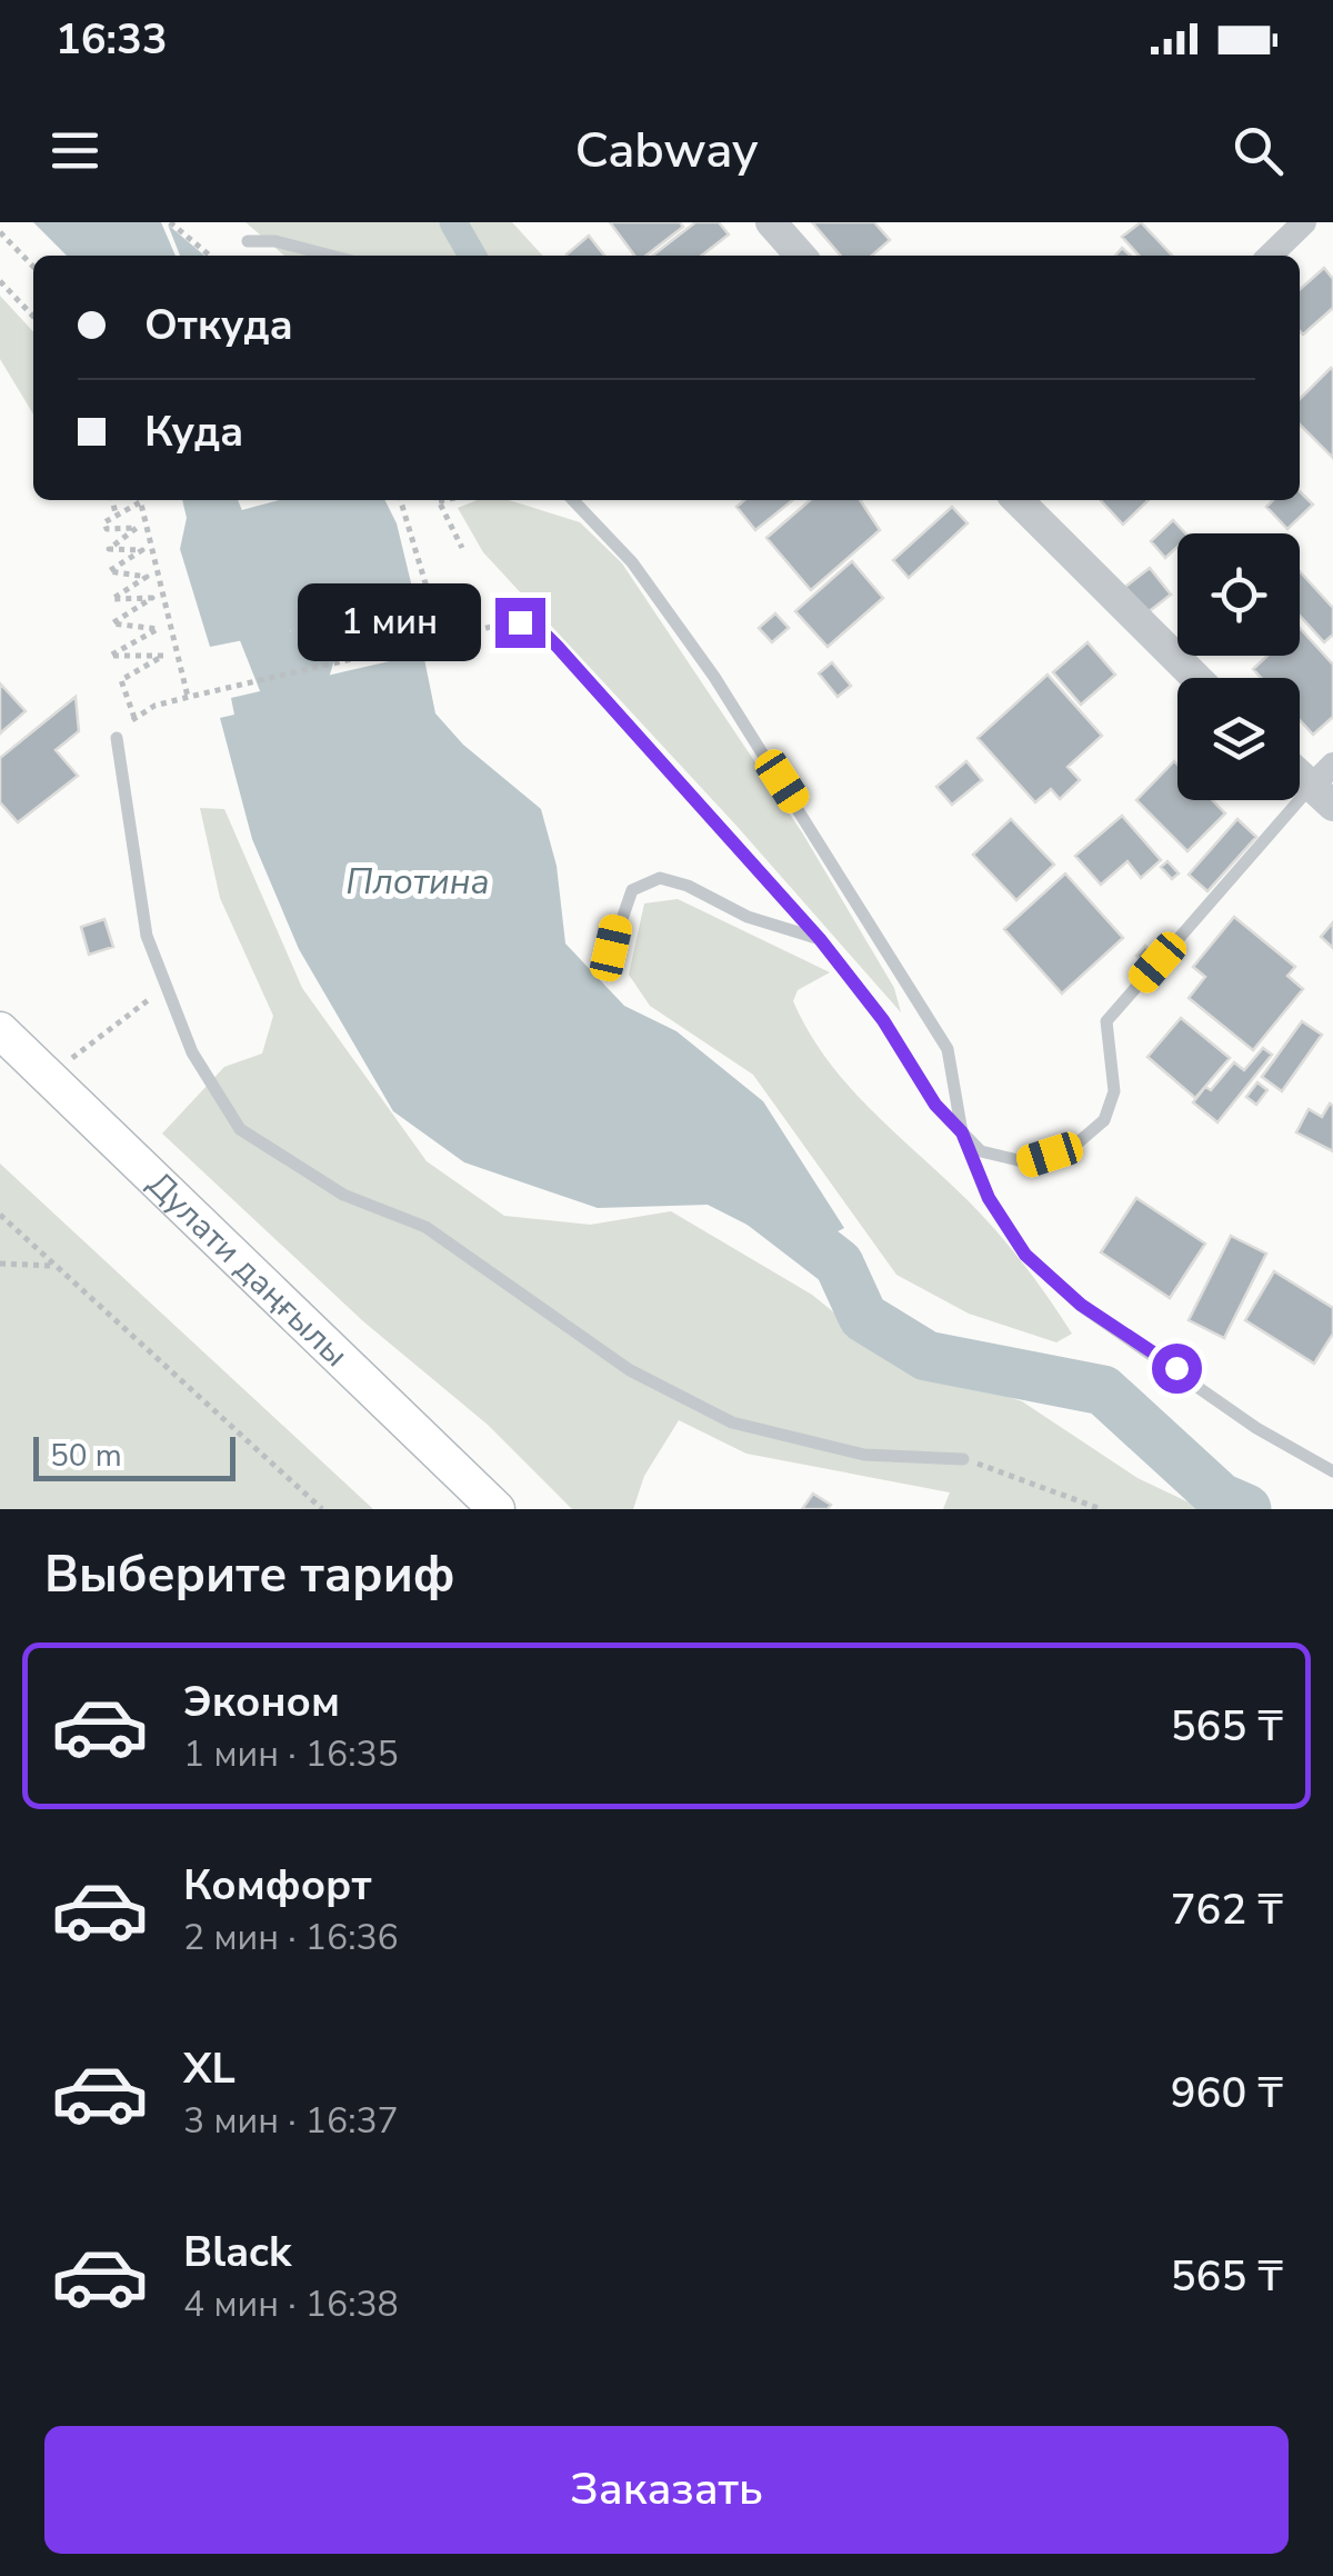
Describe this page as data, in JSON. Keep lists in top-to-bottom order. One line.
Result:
{"streets":{"main road":["Дулати даңғылы"]},"water":["Плотина"],"scale_bar":"50 m","page":{"status":"16:33","header":"Cabway","banner":["Откуда","Куда"],"bubble":"1 мин","scale":"50 m","heading":"Выберите тариф","list":[{"name":"Эконом","note":"1 мин · 16:35","value":"565 ₸"},{"name":"Комфорт","note":"2 мин · 16:36","value":"762 ₸"},{"name":"XL","note":"3 мин · 16:37","value":"960 ₸"},{"name":"Black","note":"4 мин · 16:38","value":"565 ₸"}],"buttons":"Заказать"}}
